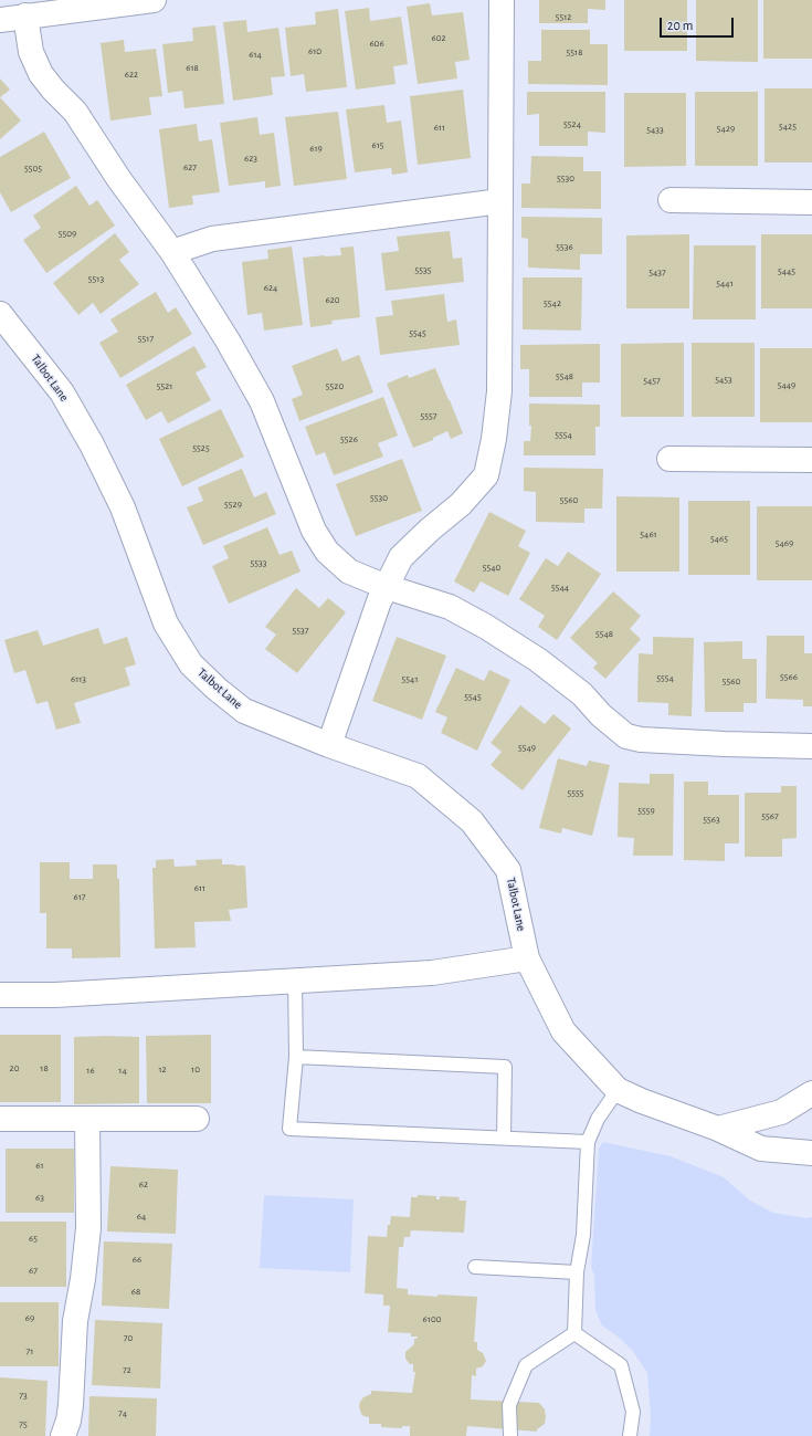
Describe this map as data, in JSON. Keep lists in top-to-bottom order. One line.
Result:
{"streets":{"street":["Talbot Lane"]},"house_numbers":["5512","602","606","610","5518","614","618","622","5524","5425","611","5429","5433","615","619","623","627","5505","5530","5509","5536","5535","5445","5437","5513","5441","624","620","5542","5545","5517","5548","5453","5457","5449","5521","5520","5557","5554","5526","5525","5530","5560","5529","5461","5465","5469","5533","5540","5544","5537","5548","5566","5554","6113","5541","5560","5545","5549","5555","5559","5567","5563","611","617","20","18","12","10","16","14","61","62","63","64","65","66","67","68","69","6100","70","71","72","73","74","75"],"scale_bar":"20 m"}
